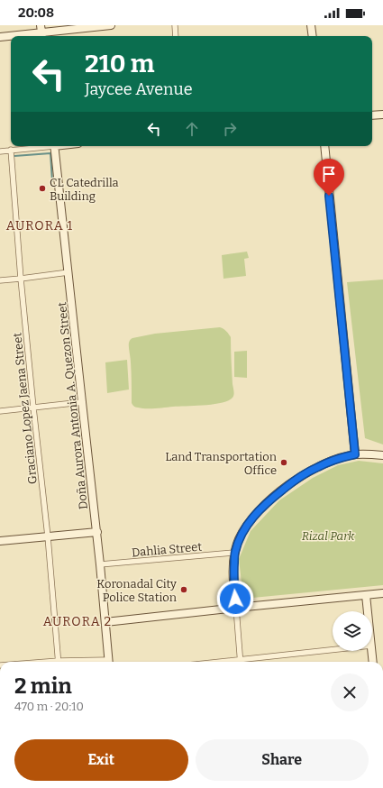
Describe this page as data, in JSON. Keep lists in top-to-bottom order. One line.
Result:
{"streets":{"street":["Doña Aurora Antonia A. Quezon Street","Graciano Lopez Jaena Street","Dahlia Street"]},"crossings":[["Doña Aurora Antonia A. Quezon Street","Dahlia Street"]],"districts":["AURORA 1","AURORA 2"],"parks":["Rizal Park"],"places":["CL Catedrilla Building","Land Transportation Office","Koronadal City Police Station"],"page":{"status":"20:08","turn":["210 m","Jaycee Avenue"],"heading":["2 min","470 m · 20:10"],"buttons":["Exit","Share"]}}
